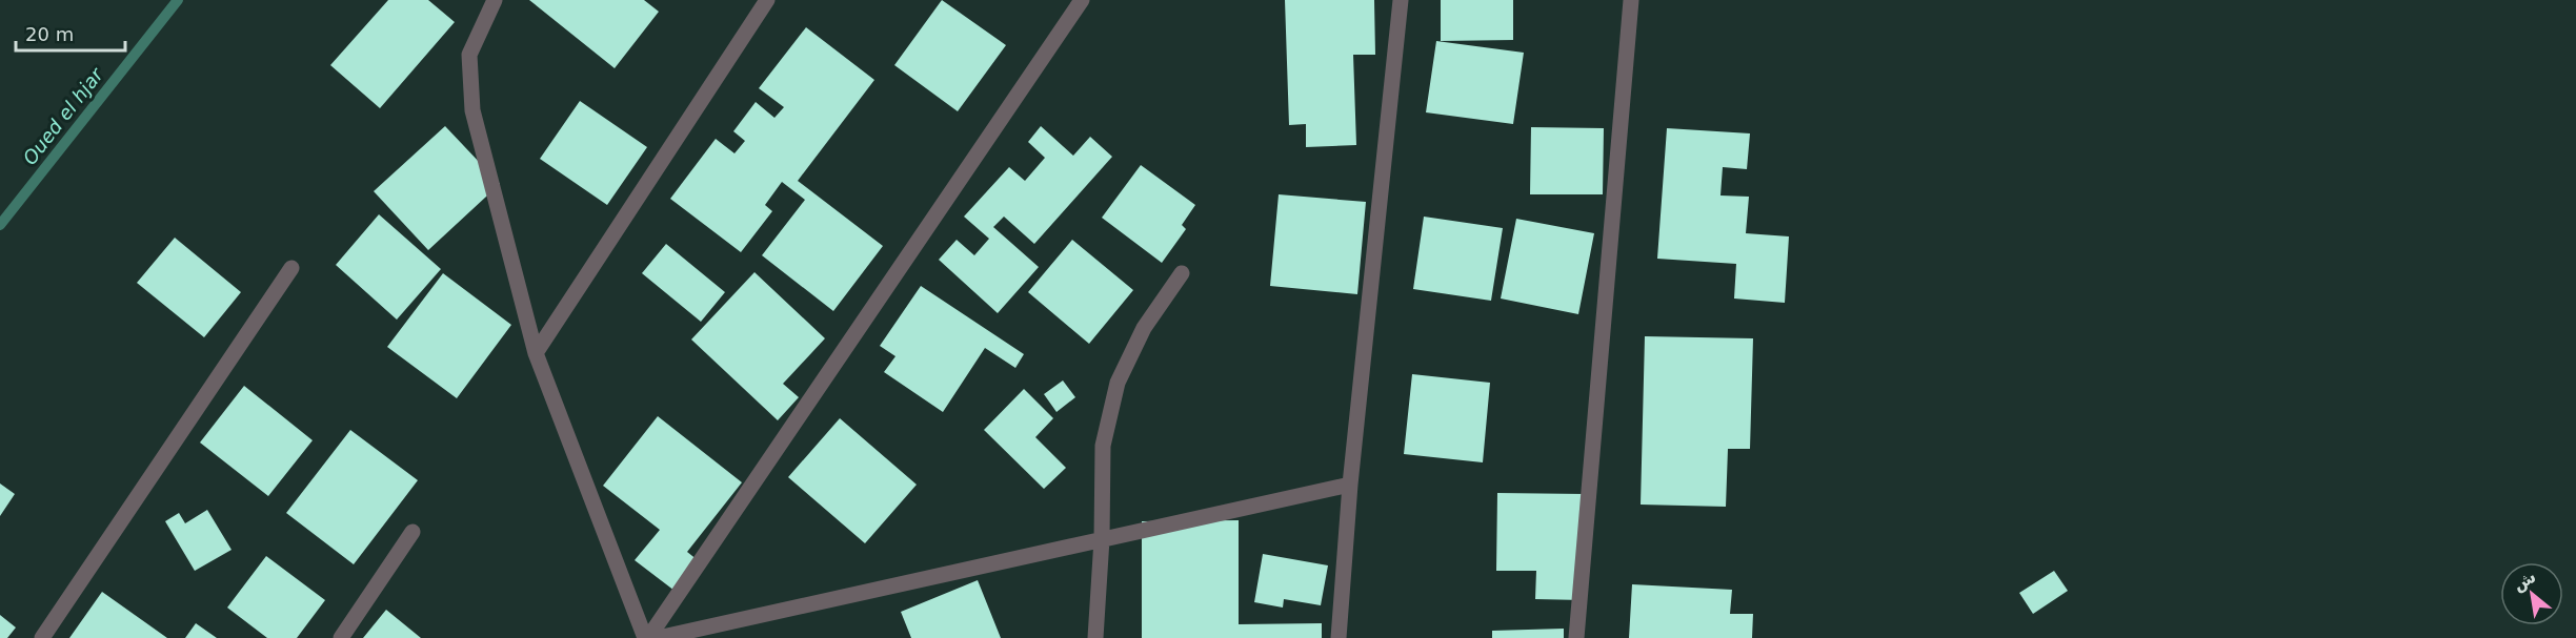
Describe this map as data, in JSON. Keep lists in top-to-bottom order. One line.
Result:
{"water":["Oued el hjar"],"scale_bar":"20 m","north":"top left"}
